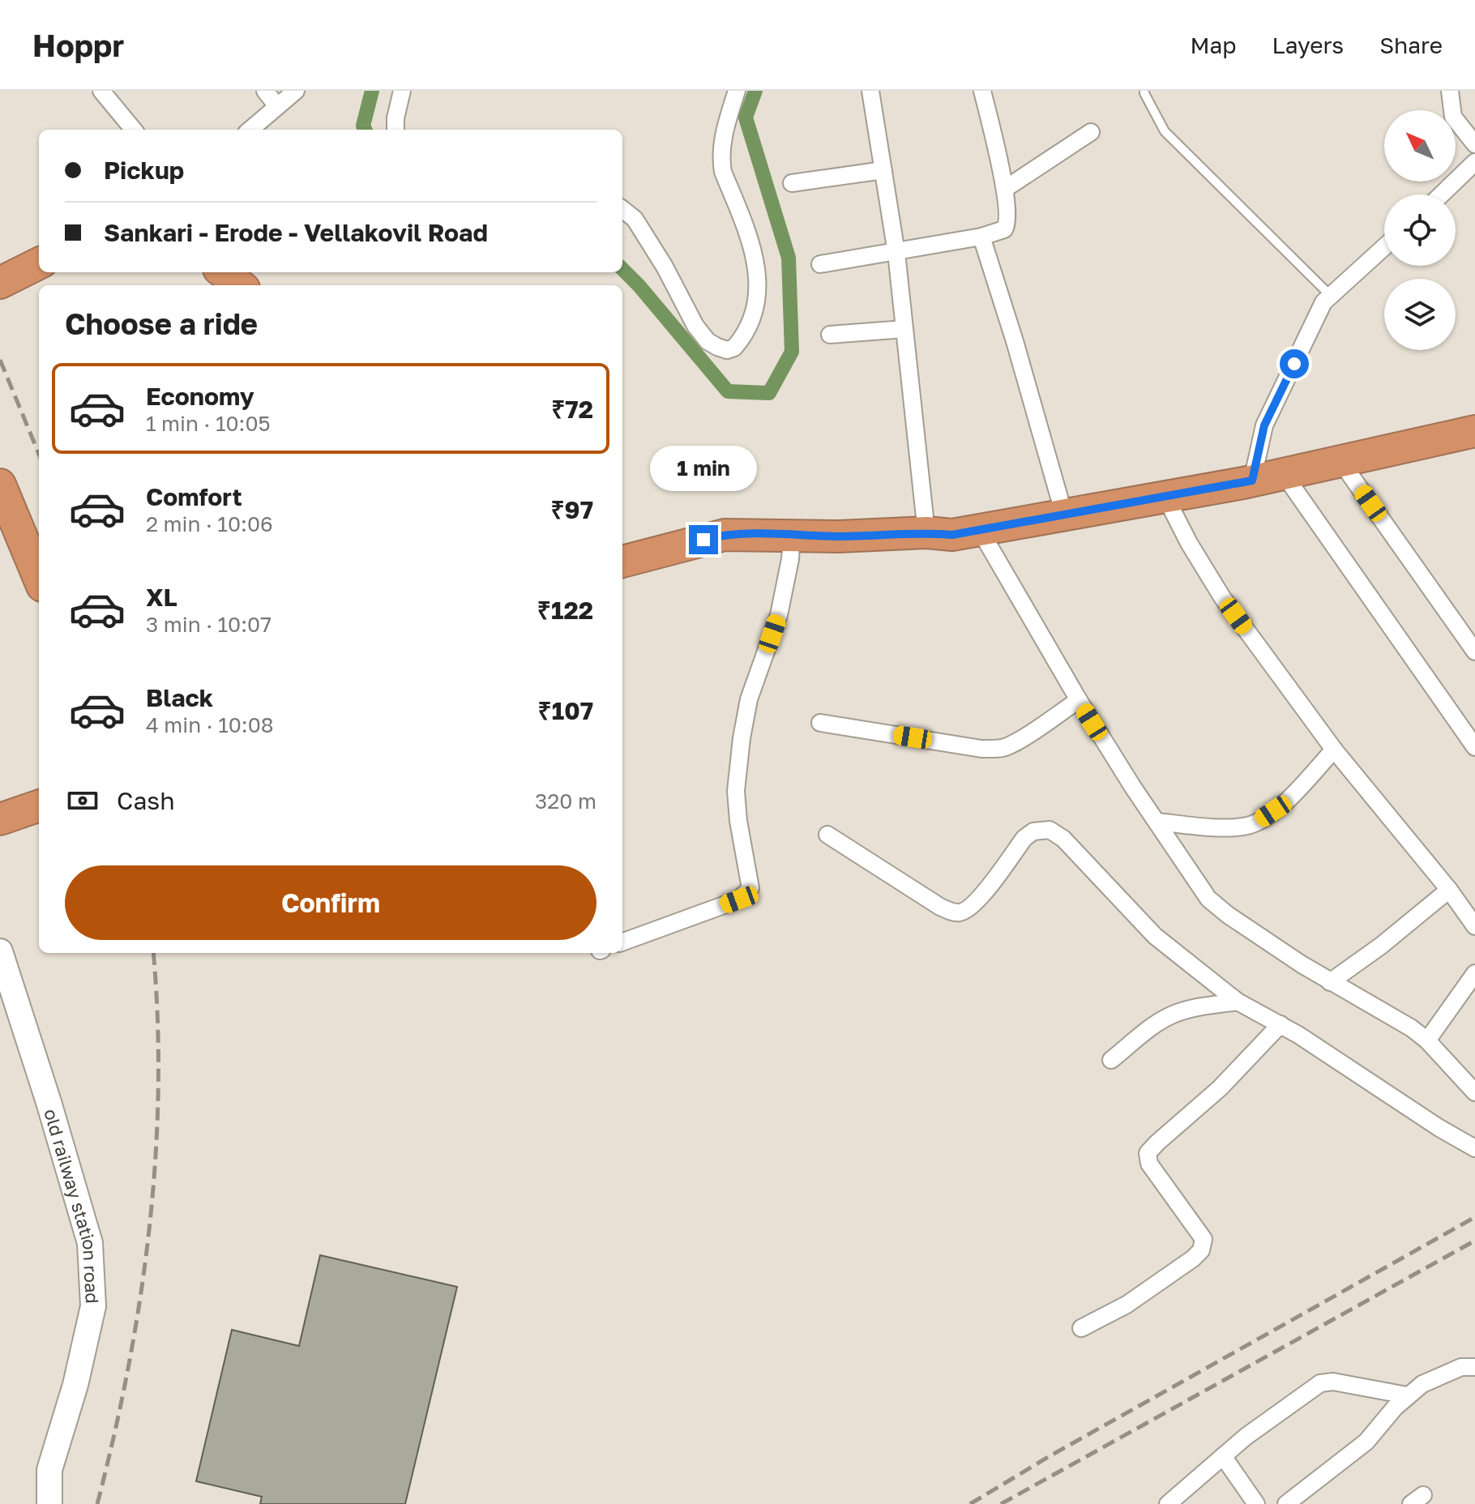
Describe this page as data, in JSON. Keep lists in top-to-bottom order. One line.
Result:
{"streets":{"street":["old railway station road"]},"north":"top left","page":{"header":"Hoppr","nav":["Map","Layers","Share"],"banner":["Pickup","Sankari - Erode - Vellakovil Road"],"heading":"Choose a ride","list":[{"name":"Economy","note":"1 min · 10:05","value":"₹72"},{"name":"Comfort","note":"2 min · 10:06","value":"₹97"},{"name":"XL","note":"3 min · 10:07","value":"₹122"},{"name":"Black","note":"4 min · 10:08","value":"₹107"}],"bubble":"1 min","pay":["Cash","320 m"],"buttons":"Confirm"}}
